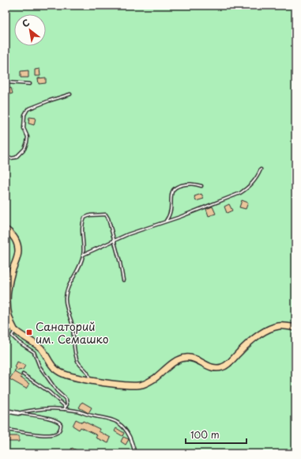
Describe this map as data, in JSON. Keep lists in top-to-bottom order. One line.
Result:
{"places":{"transit":["Санаторий им. Семашко"]},"scale_bar":"100 m","north":"top left"}
